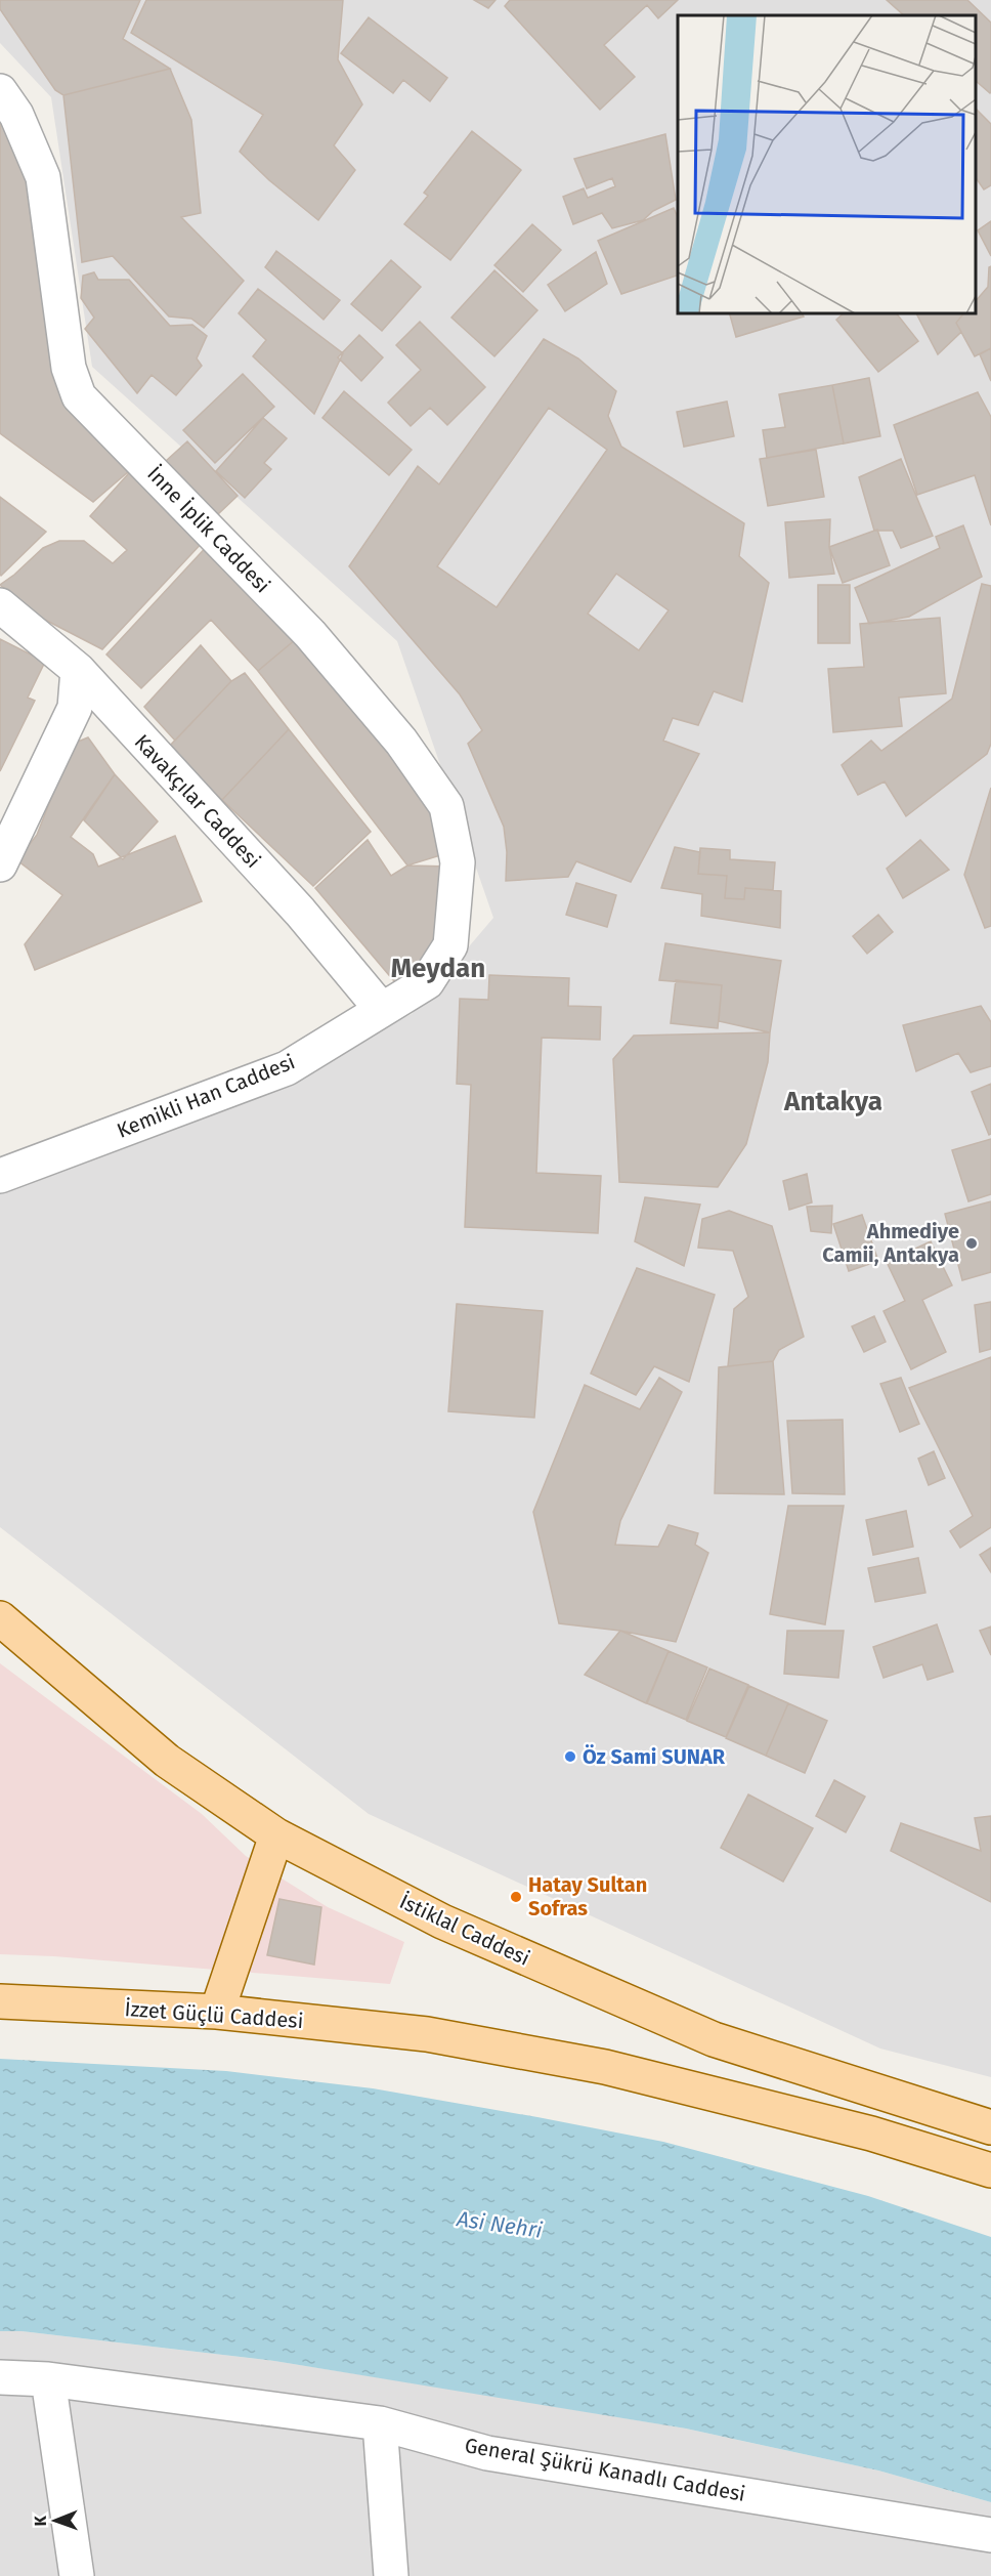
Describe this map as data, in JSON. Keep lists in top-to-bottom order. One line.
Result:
{"streets":{"main road":["İstiklal Caddesi","İzzet Güçlü Caddesi"],"street":["İnne İplik Caddesi","Kavakçılar Caddesi","Kemikli Han Caddesi","General Şükrü Kanadlı Caddesi"]},"crossings":[["İnne İplik Caddesi","Kemikli Han Caddesi"],["Kavakçılar Caddesi","Kemikli Han Caddesi"]],"districts":["Meydan","Antakya"],"water":["Asi Nehri"],"places":["Ahmediye Camii, Antakya","Öz Sami SUNAR","Hatay Sultan Sofras"],"north":"left"}
